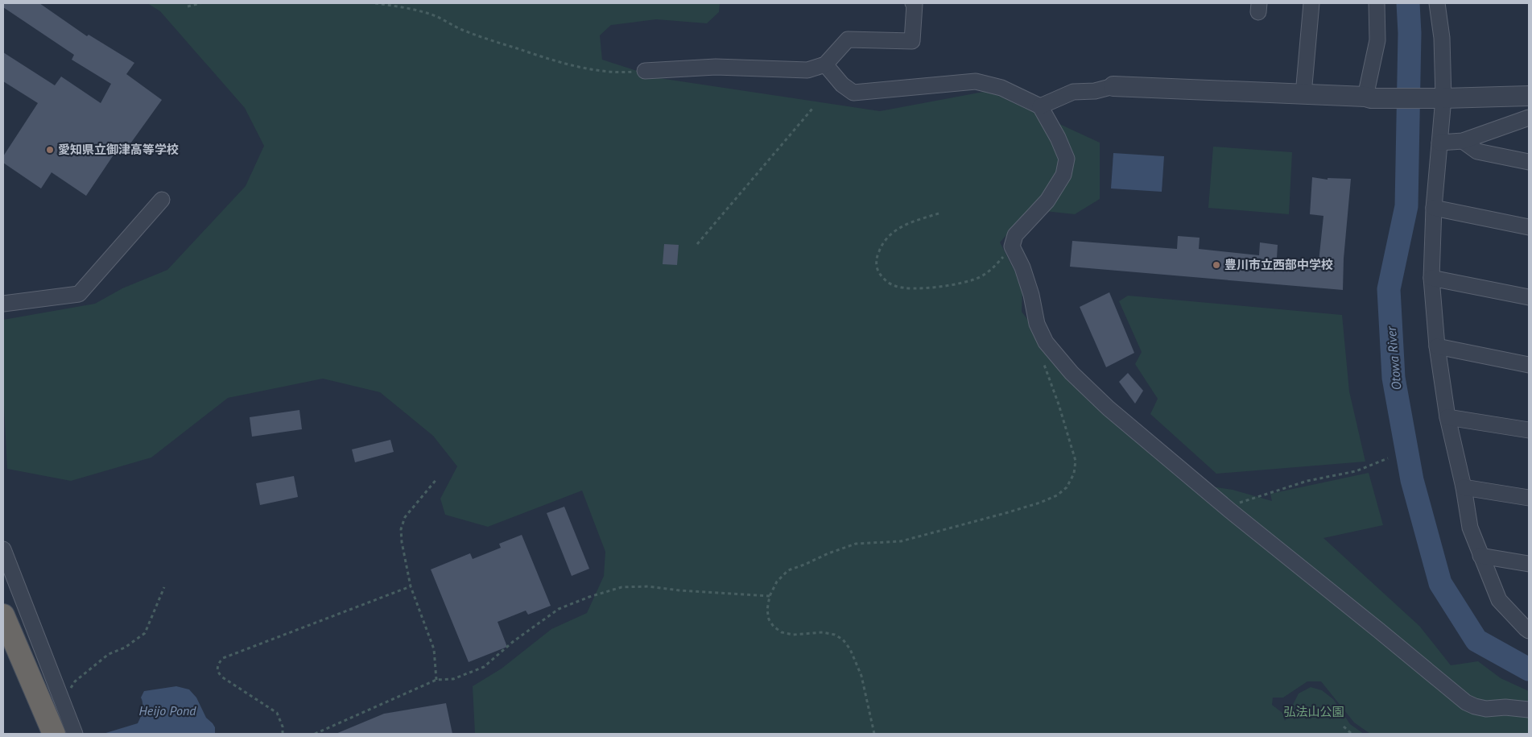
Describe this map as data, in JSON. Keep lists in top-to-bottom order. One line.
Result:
{"water":["Otowa River","Heijo Pond"],"parks":["弘法山公園"],"places":["愛知県立御津高等学校","豊川市立西部中学校"]}
